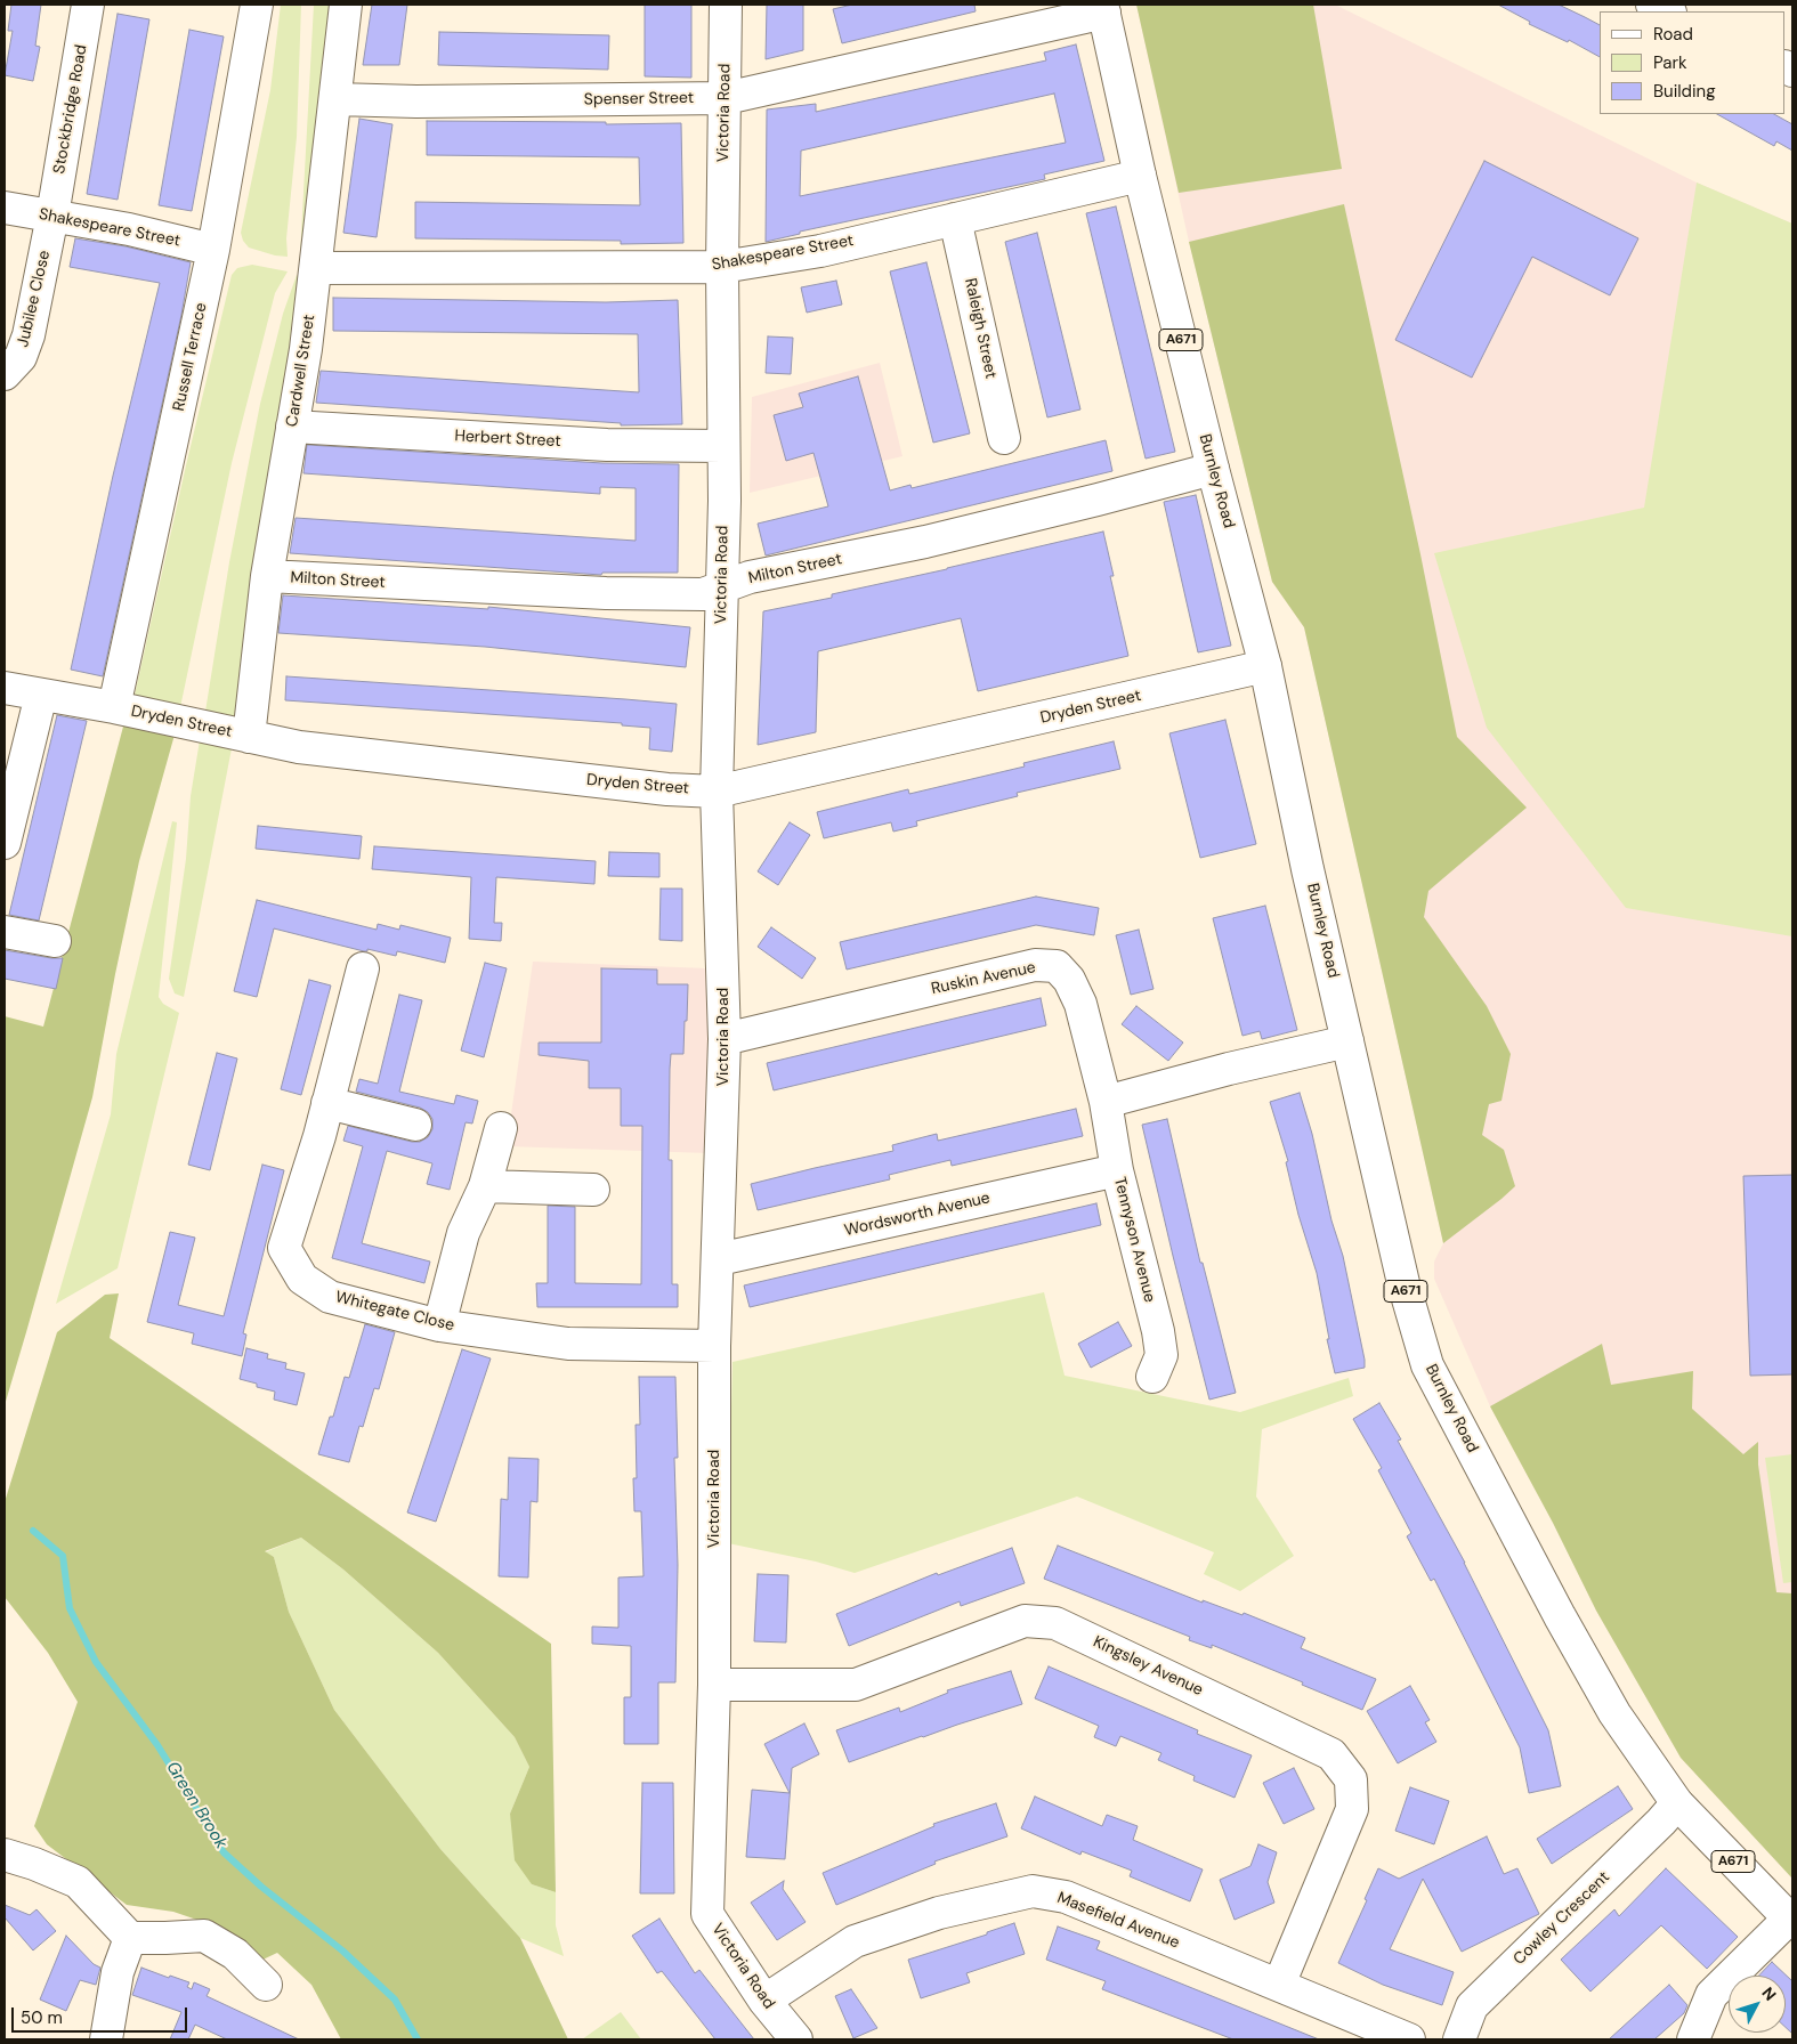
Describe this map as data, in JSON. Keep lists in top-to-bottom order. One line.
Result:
{"streets":{"street":["Spenser Street","Stockbridge Road","Victoria Road","Shakespeare Street","Jubilee Close","Raleigh Street","A671","Russell Terrace","Cardwell Street","Herbert Street","Burnley Road","Milton Street","Dryden Street","Ruskin Avenue","Wordsworth Avenue","Tennyson Avenue","Whitegate Close","Kingsley Avenue","Cowley Crescent","Masefield Avenue"]},"crossings":[["Spenser Street","Victoria Road"],["Spenser Street","Cardwell Street"],["Spenser Street","Burnley Road"],["Stockbridge Road","Shakespeare Street"],["Stockbridge Road","Jubilee Close"],["Victoria Road","Shakespeare Street"],["Victoria Road","Herbert Street"],["Victoria Road","Milton Street"],["Victoria Road","Dryden Street"],["Victoria Road","Ruskin Avenue"],["Victoria Road","Wordsworth Avenue"],["Victoria Road","Whitegate Close"],["Victoria Road","Kingsley Avenue"],["Victoria Road","Masefield Avenue"],["Shakespeare Street","Jubilee Close"],["Shakespeare Street","Raleigh Street"],["Shakespeare Street","Russell Terrace"],["Shakespeare Street","Cardwell Street"],["Shakespeare Street","Burnley Road"],["A671","Burnley Road"],["A671","Cowley Crescent"],["Russell Terrace","Dryden Street"],["Cardwell Street","Herbert Street"],["Cardwell Street","Milton Street"],["Cardwell Street","Dryden Street"],["Burnley Road","Milton Street"],["Burnley Road","Dryden Street"],["Burnley Road","Cowley Crescent"],["Ruskin Avenue","Tennyson Avenue"],["Wordsworth Avenue","Tennyson Avenue"],["Kingsley Avenue","Masefield Avenue"]],"water":["Green Brook"],"legend":["Road","Park","Building"],"scale_bar":"50 m","north":"top right"}
